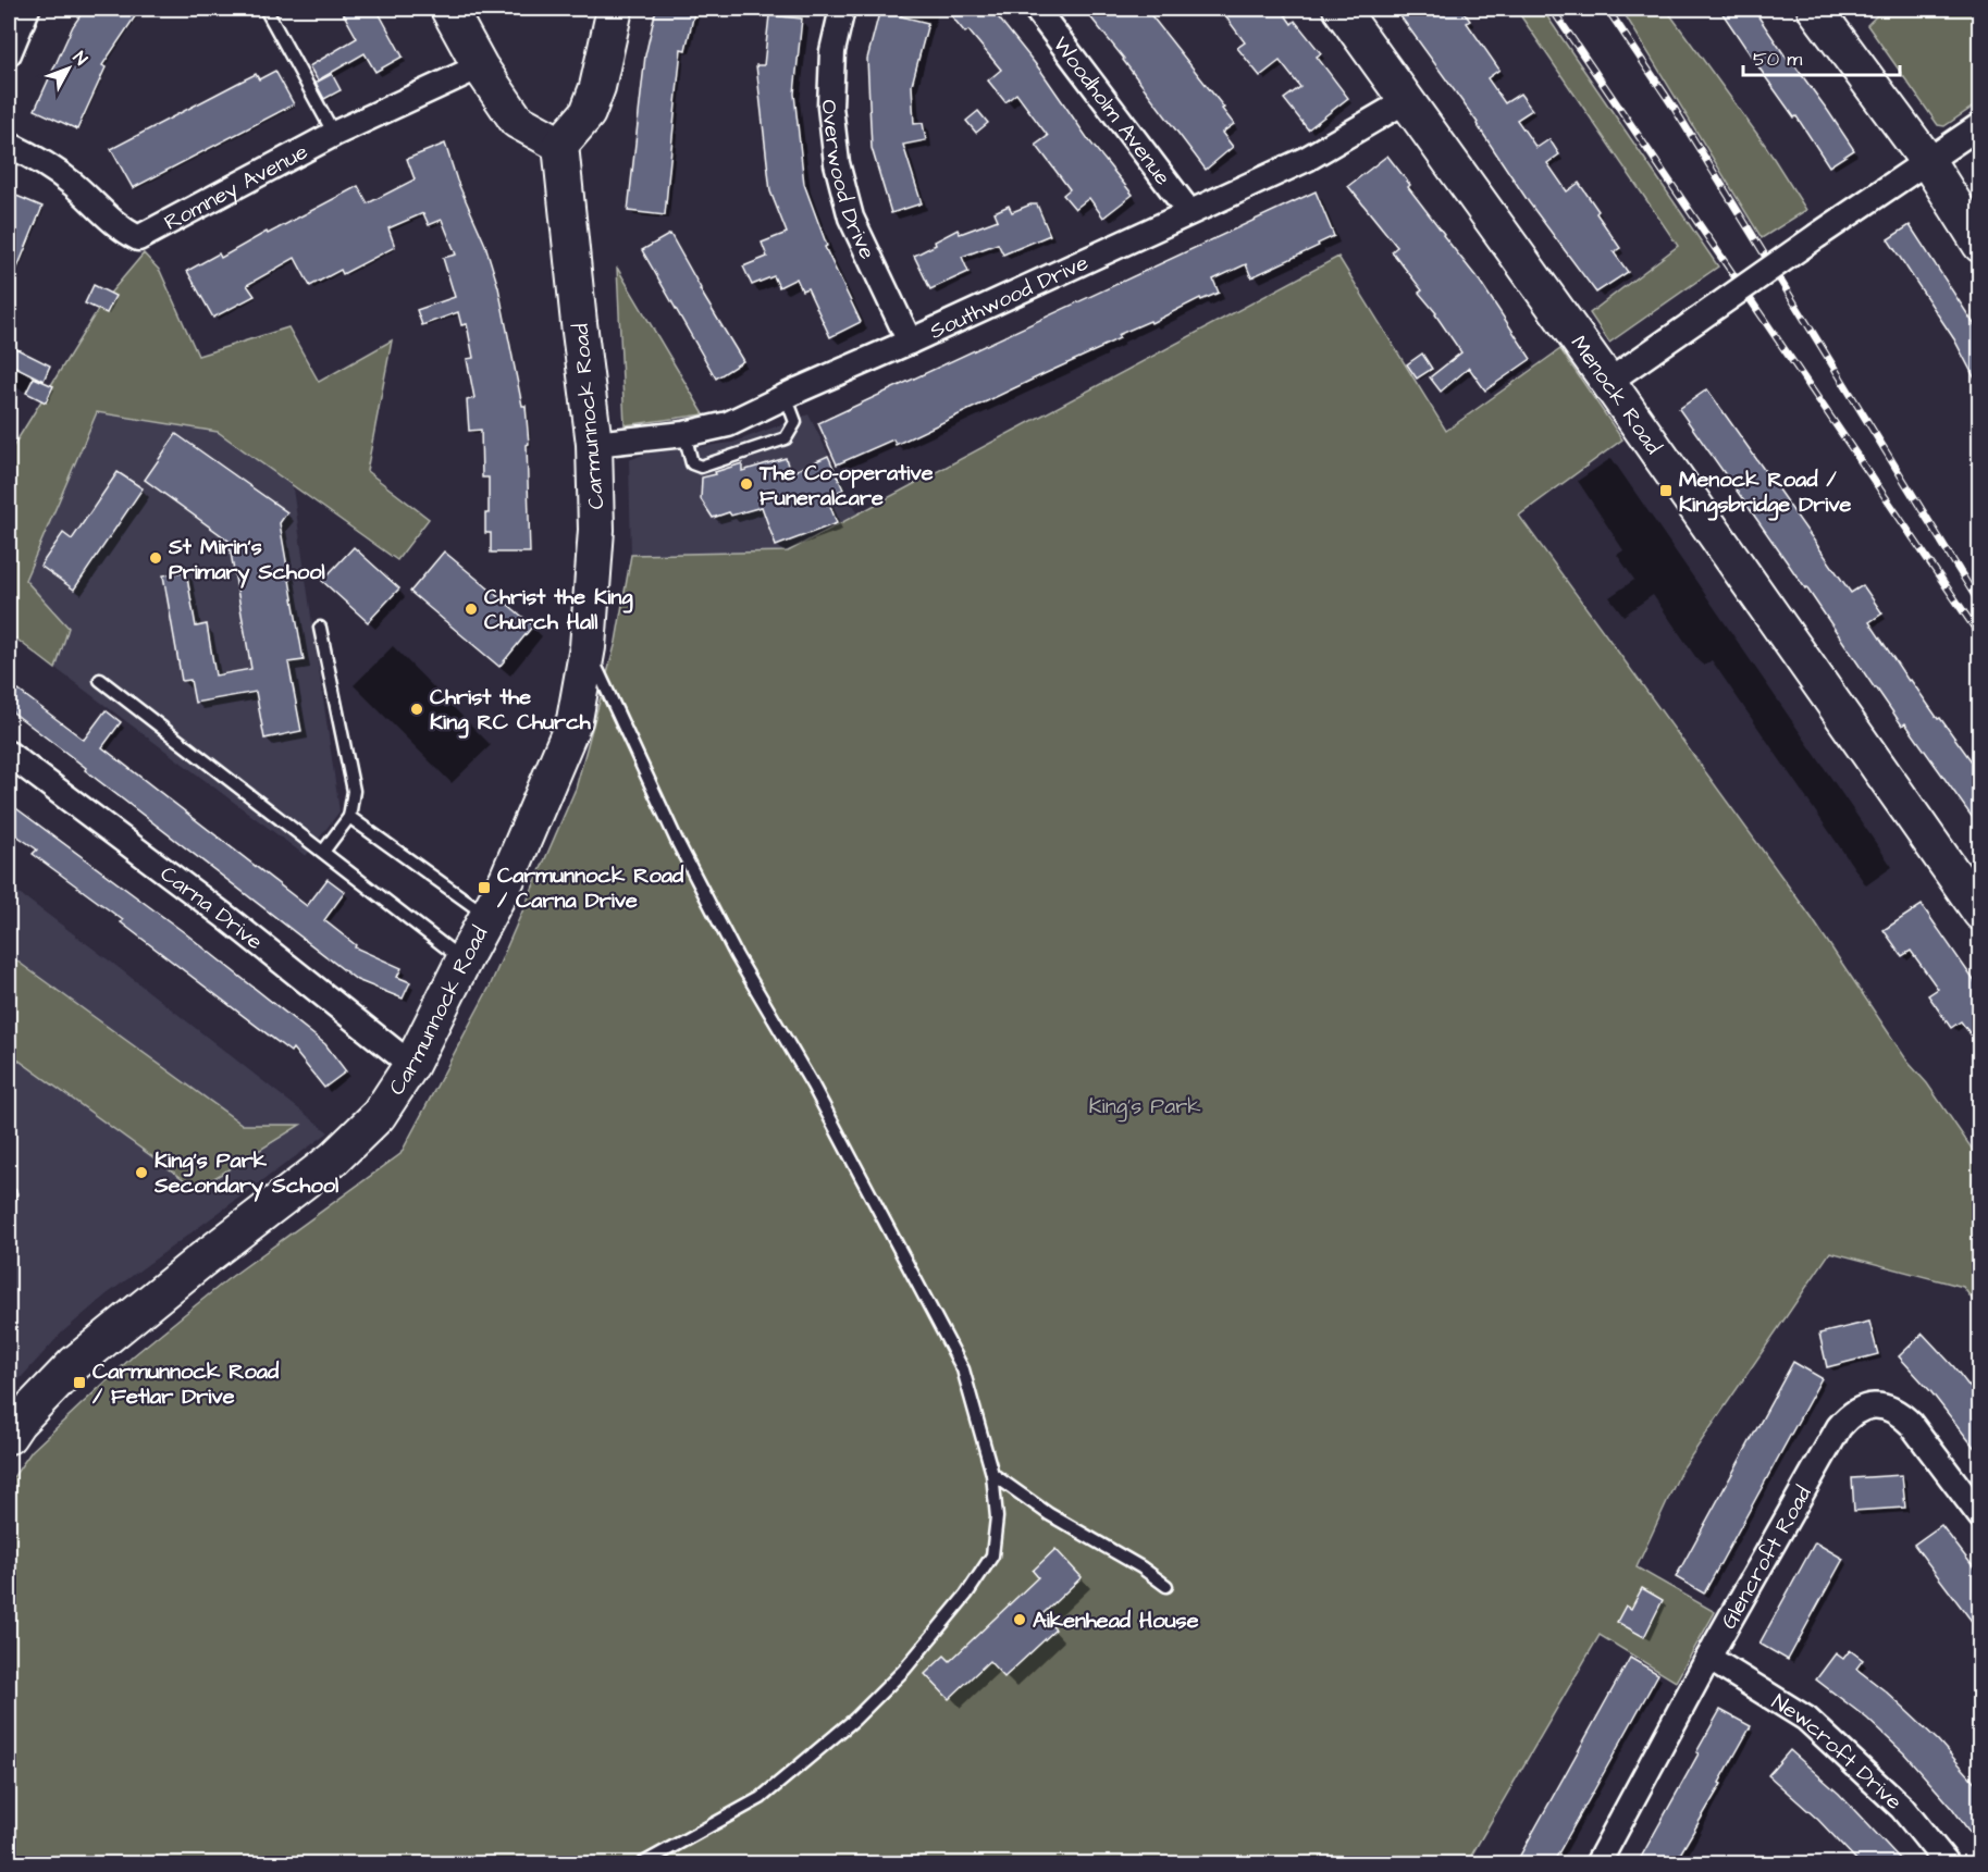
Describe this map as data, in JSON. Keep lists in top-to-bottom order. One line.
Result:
{"streets":{"main road":["Menock Road","Carmunnock Road"],"street":["Woodholm Avenue","Overwood Drive","Romney Avenue","Southwood Drive","Carna Drive","Glencroft Road","Newcroft Drive"]},"crossings":[["Woodholm Avenue","Southwood Drive"],["Overwood Drive","Southwood Drive"],["Southwood Drive","Menock Road"],["Southwood Drive","Carmunnock Road"],["Carmunnock Road","Carna Drive"],["Glencroft Road","Newcroft Drive"]],"parks":["King's Park"],"places":{"other":["The Co-operative Funeralcare","St Mirin's Primary School","Christ the King Church Hall","Christ the King RC Church","King's Park Secondary School","Aikenhead House"],"transit":["Menock Road / Kingsbridge Drive","Carmunnock Road / Carna Drive","Carmunnock Road / Fetlar Drive"]},"scale_bar":"50 m","north":"top right"}
